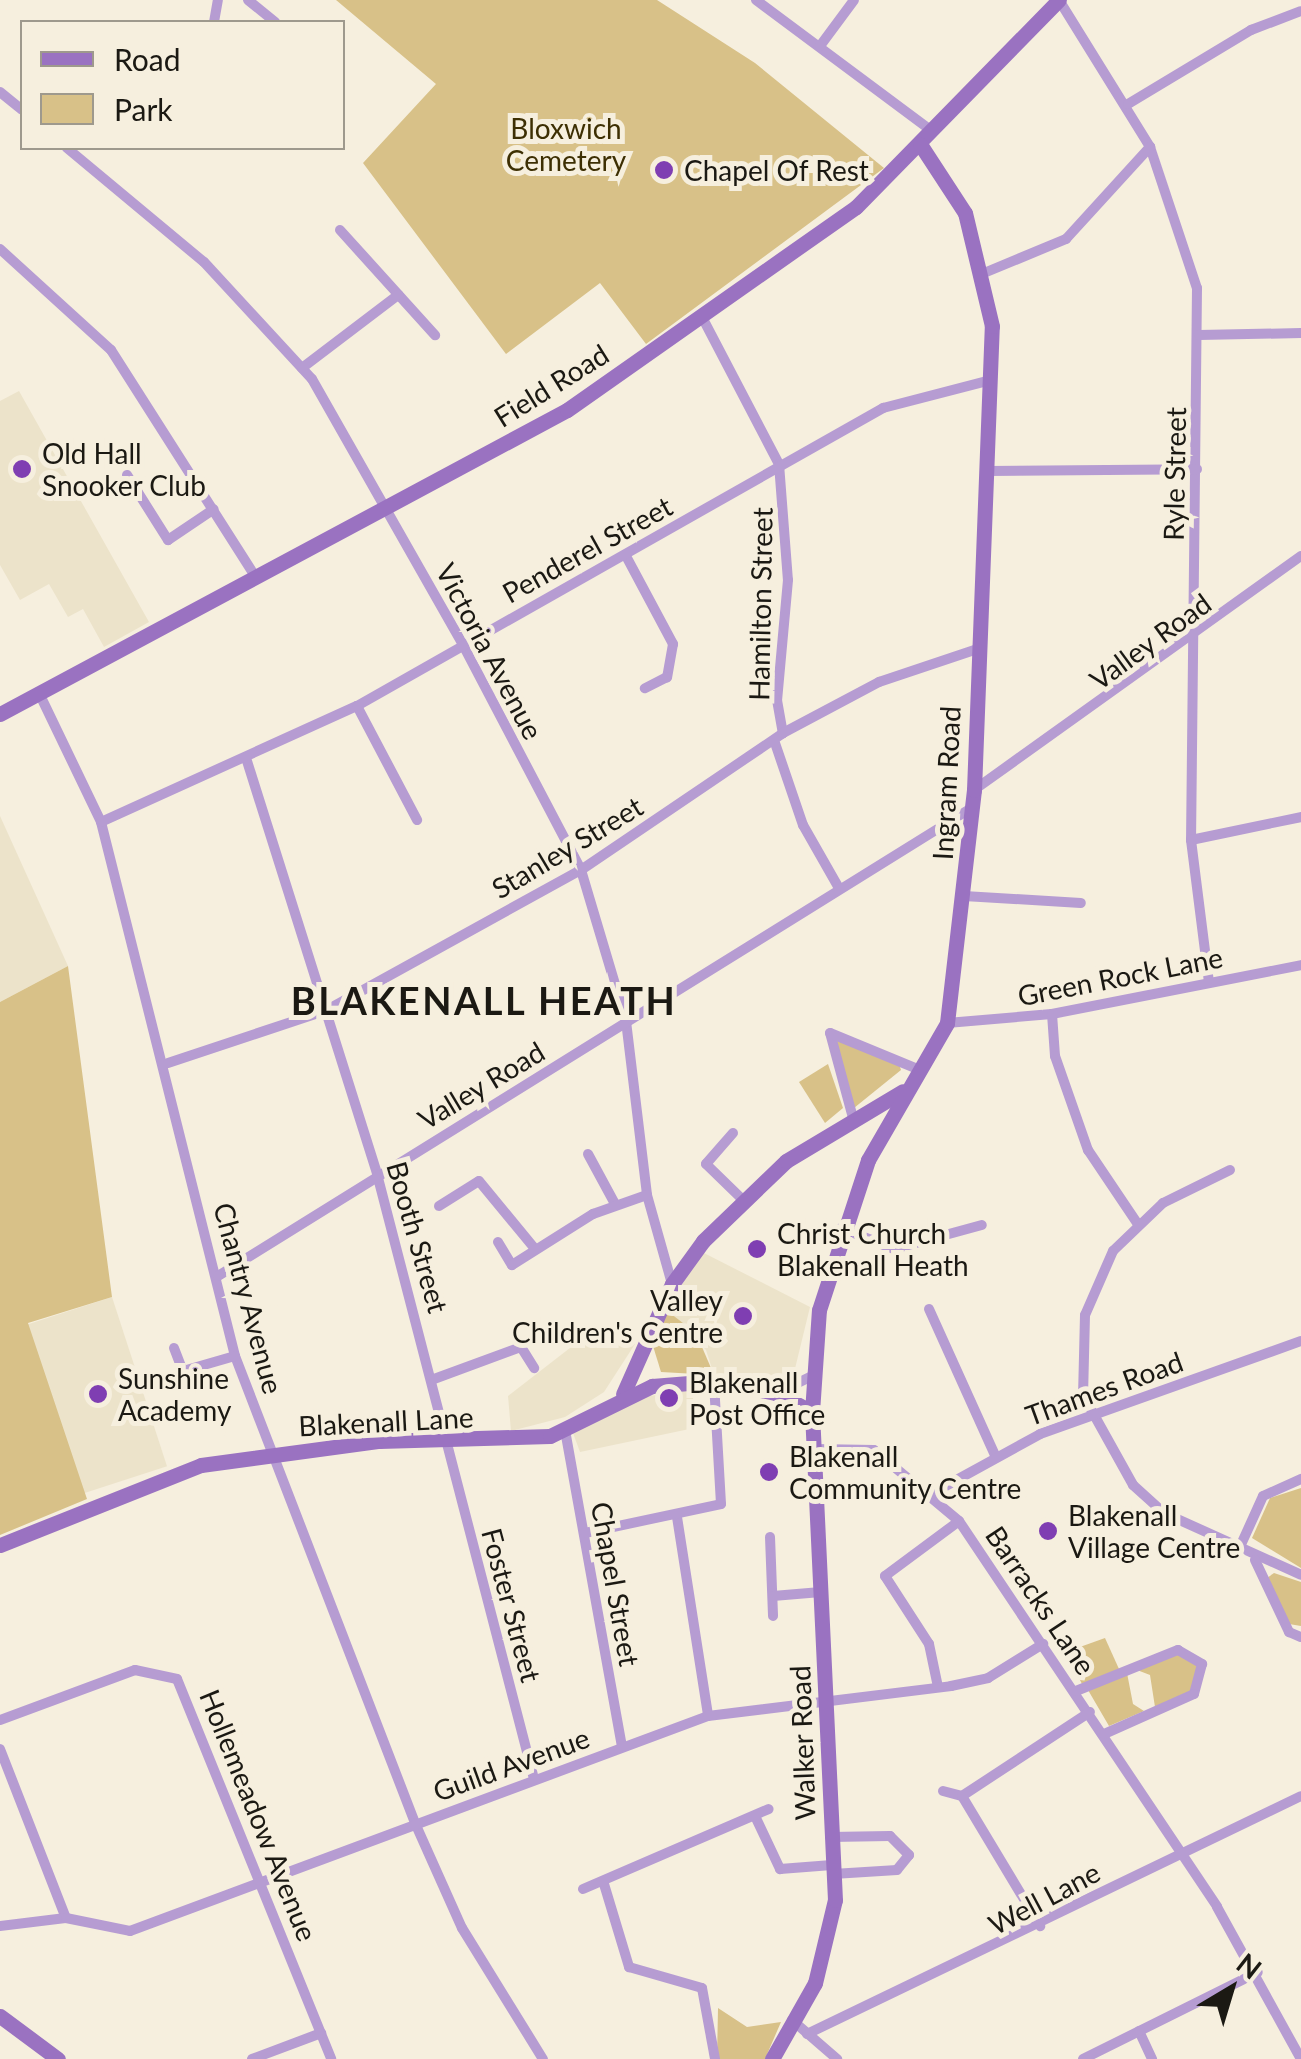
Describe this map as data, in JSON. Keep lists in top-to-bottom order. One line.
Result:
{"streets":{"street":["Field Road","Ryle Street","Penderel Street","Hamilton Street","Valley Road","Victoria Avenue","Ingram Road","Stanley Street","Green Rock Lane","Booth Street","Chantry Avenue","Thames Road","Blakenall Lane","Chapel Street","Barracks Lane","Foster Street","Walker Road","Guild Avenue","Hollemeadow Avenue","Well Lane"]},"crossings":[["Field Road","Ryle Street"],["Field Road","Hamilton Street"],["Field Road","Victoria Avenue"],["Field Road","Ingram Road"],["Field Road","Chantry Avenue"],["Ryle Street","Valley Road"],["Ryle Street","Green Rock Lane"],["Penderel Street","Hamilton Street"],["Penderel Street","Victoria Avenue"],["Penderel Street","Ingram Road"],["Penderel Street","Booth Street"],["Penderel Street","Chantry Avenue"],["Hamilton Street","Valley Road"],["Hamilton Street","Stanley Street"],["Valley Road","Victoria Avenue"],["Valley Road","Ingram Road"],["Valley Road","Booth Street"],["Valley Road","Chantry Avenue"],["Victoria Avenue","Stanley Street"],["Ingram Road","Stanley Street"],["Ingram Road","Green Rock Lane"],["Ingram Road","Blakenall Lane"],["Ingram Road","Walker Road"],["Stanley Street","Booth Street"],["Stanley Street","Chantry Avenue"],["Booth Street","Blakenall Lane"],["Booth Street","Foster Street"],["Chantry Avenue","Blakenall Lane"],["Chantry Avenue","Guild Avenue"],["Thames Road","Barracks Lane"],["Blakenall Lane","Chapel Street"],["Blakenall Lane","Foster Street"],["Blakenall Lane","Walker Road"],["Chapel Street","Guild Avenue"],["Barracks Lane","Walker Road"],["Barracks Lane","Guild Avenue"],["Barracks Lane","Well Lane"],["Foster Street","Guild Avenue"],["Walker Road","Guild Avenue"],["Guild Avenue","Hollemeadow Avenue"]],"districts":["BLAKENALL HEATH"],"parks":["Bloxwich Cemetery"],"places":["Chapel Of Rest","Old Hall Snooker Club","Christ Church Blakenall Heath","Valley Children's Centre","Sunshine Academy","Blakenall Post Office","Blakenall Community Centre","Blakenall Village Centre"],"legend":["Road","Park"],"north":"top right"}
